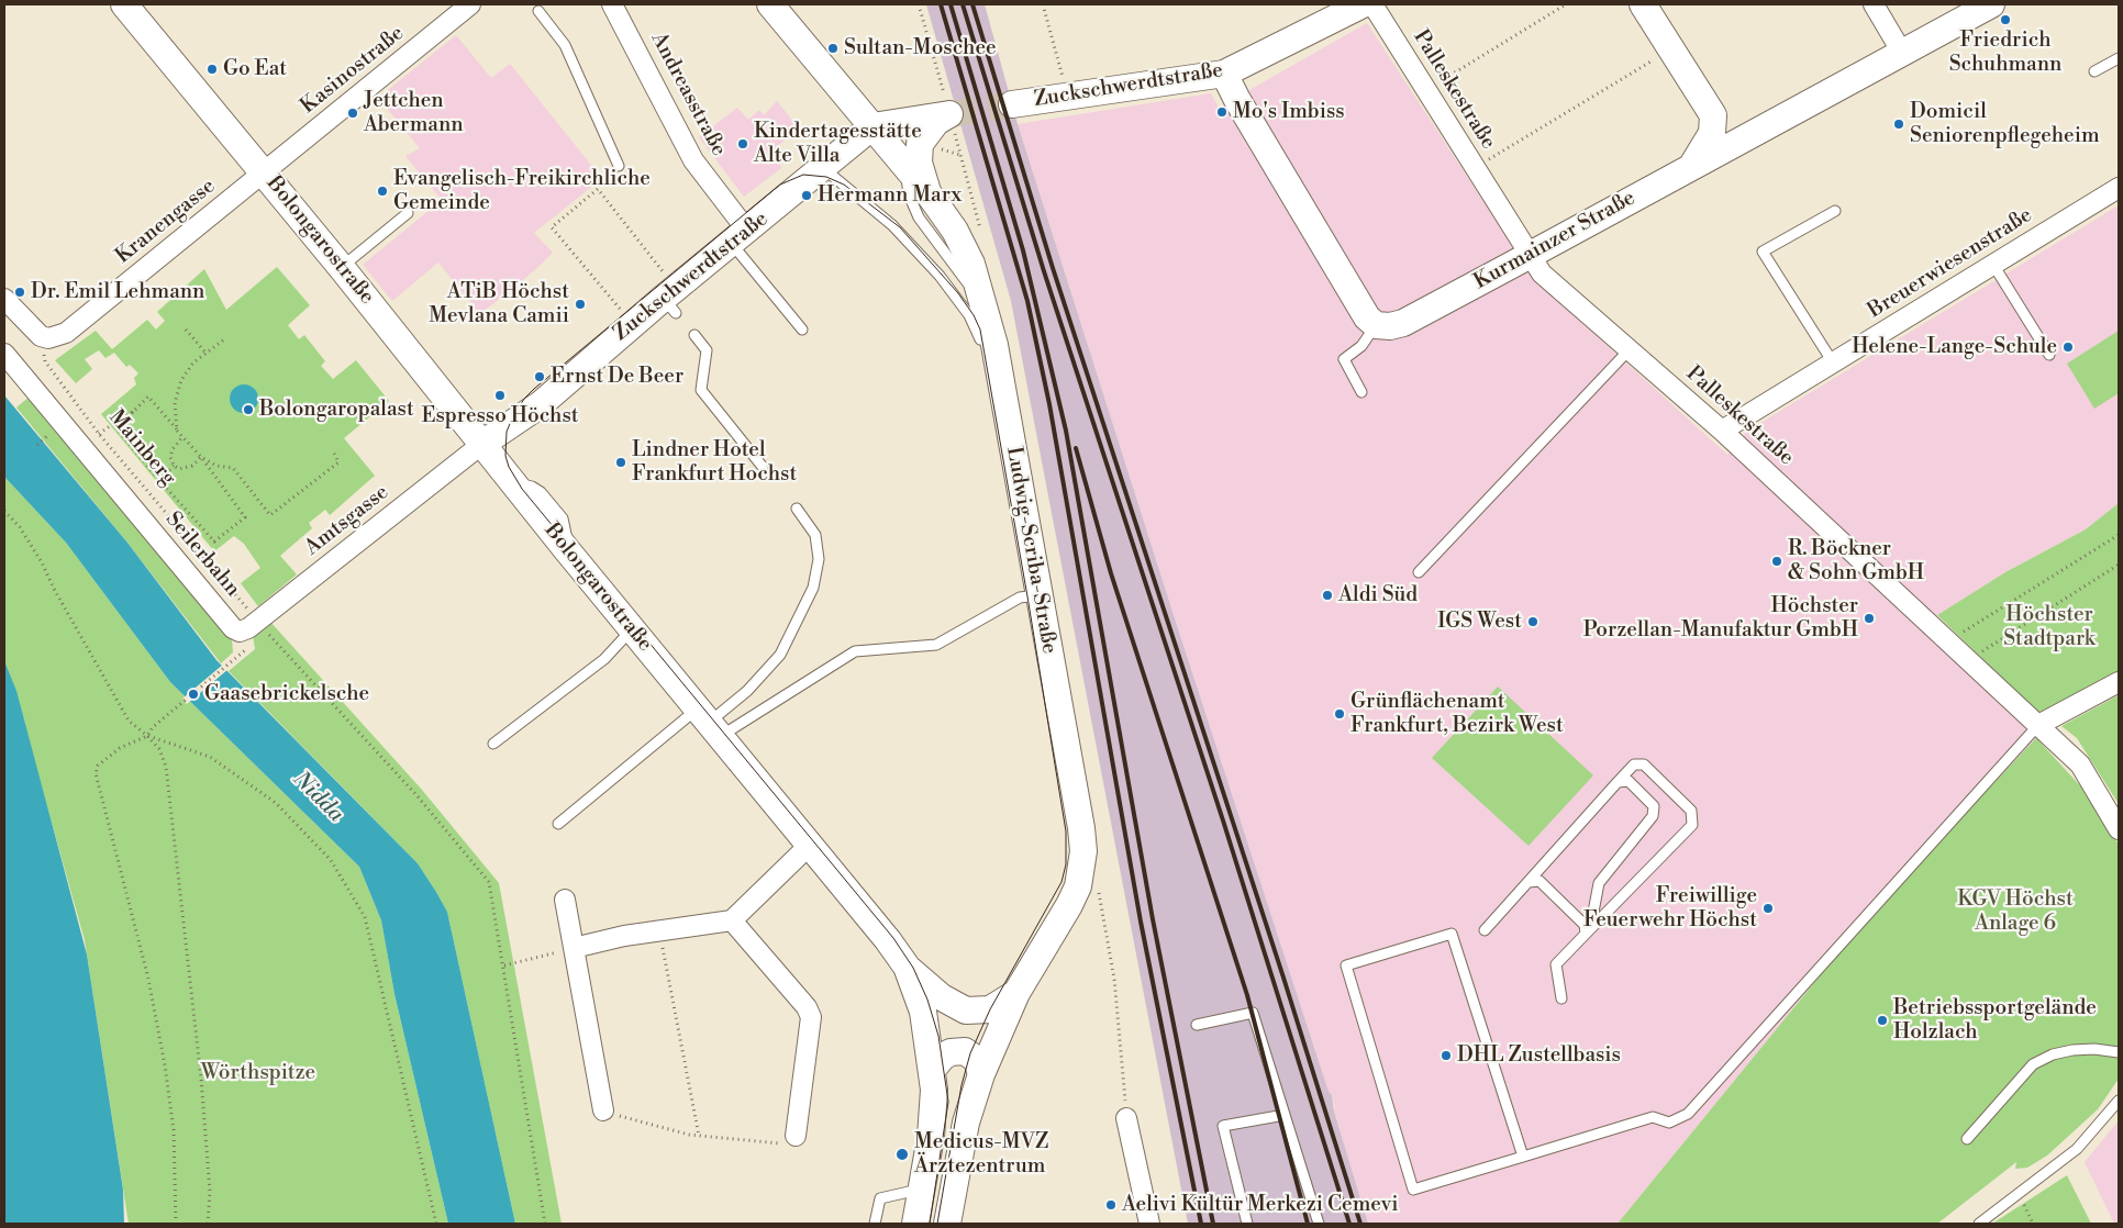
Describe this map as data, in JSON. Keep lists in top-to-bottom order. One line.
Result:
{"streets":{"main road":["Zuckschwerdtstraße","Bolongarostraße","Kurmainzer Straße","Ludwig-Scriba-Straße"],"street":["Kasinostraße","Palleskestraße","Andreasstraße","Kranengasse","Breuerwiesenstraße","Amtsgasse","Seilerbahn"],"path":["Mainberg"]},"crossings":[["Kasinostraße","Kranengasse"],["Kasinostraße","Bolongarostraße"],["Zuckschwerdtstraße","Andreasstraße"],["Zuckschwerdtstraße","Bolongarostraße"],["Zuckschwerdtstraße","Amtsgasse"],["Zuckschwerdtstraße","Ludwig-Scriba-Straße"],["Palleskestraße","Kurmainzer Straße"],["Palleskestraße","Breuerwiesenstraße"],["Kranengasse","Bolongarostraße"],["Kranengasse","Mainberg"],["Bolongarostraße","Amtsgasse"],["Mainberg","Amtsgasse"],["Amtsgasse","Seilerbahn"]],"water":["Nidda"],"parks":["Höchster Stadtpark","KGV Höchst Anlage 6","Wörthspitze"],"places":["Friedrich Schuhmann","Sultan-Moschee","Go Eat","Mo's Imbiss","Jettchen Abermann","Domicil Seniorenpflegeheim","Kindertagesstätte Alte Villa","Evangelisch-Freikirchliche Gemeinde","Hermann Marx","Dr. Emil Lehmann","ATiB Höchst Mevlana Camii","Helene-Lange-Schule","Ernst De Beer","Espresso Höchst","Bolongaropalast","Lindner Hotel Frankfurt Hochst","R. Böckner & Sohn GmbH","Aldi Süd","Höchster Porzellan-Manufaktur GmbH","IGS West","Gaasebrickelsche","Grünflächenamt Frankfurt, Bezirk West","Freiwillige Feuerwehr Höchst","Betriebssportgelände Holzlach","DHL Zustellbasis","Medicus-MVZ Ärztezentrum","Aelivi Kültür Merkezi Cemevi"]}
